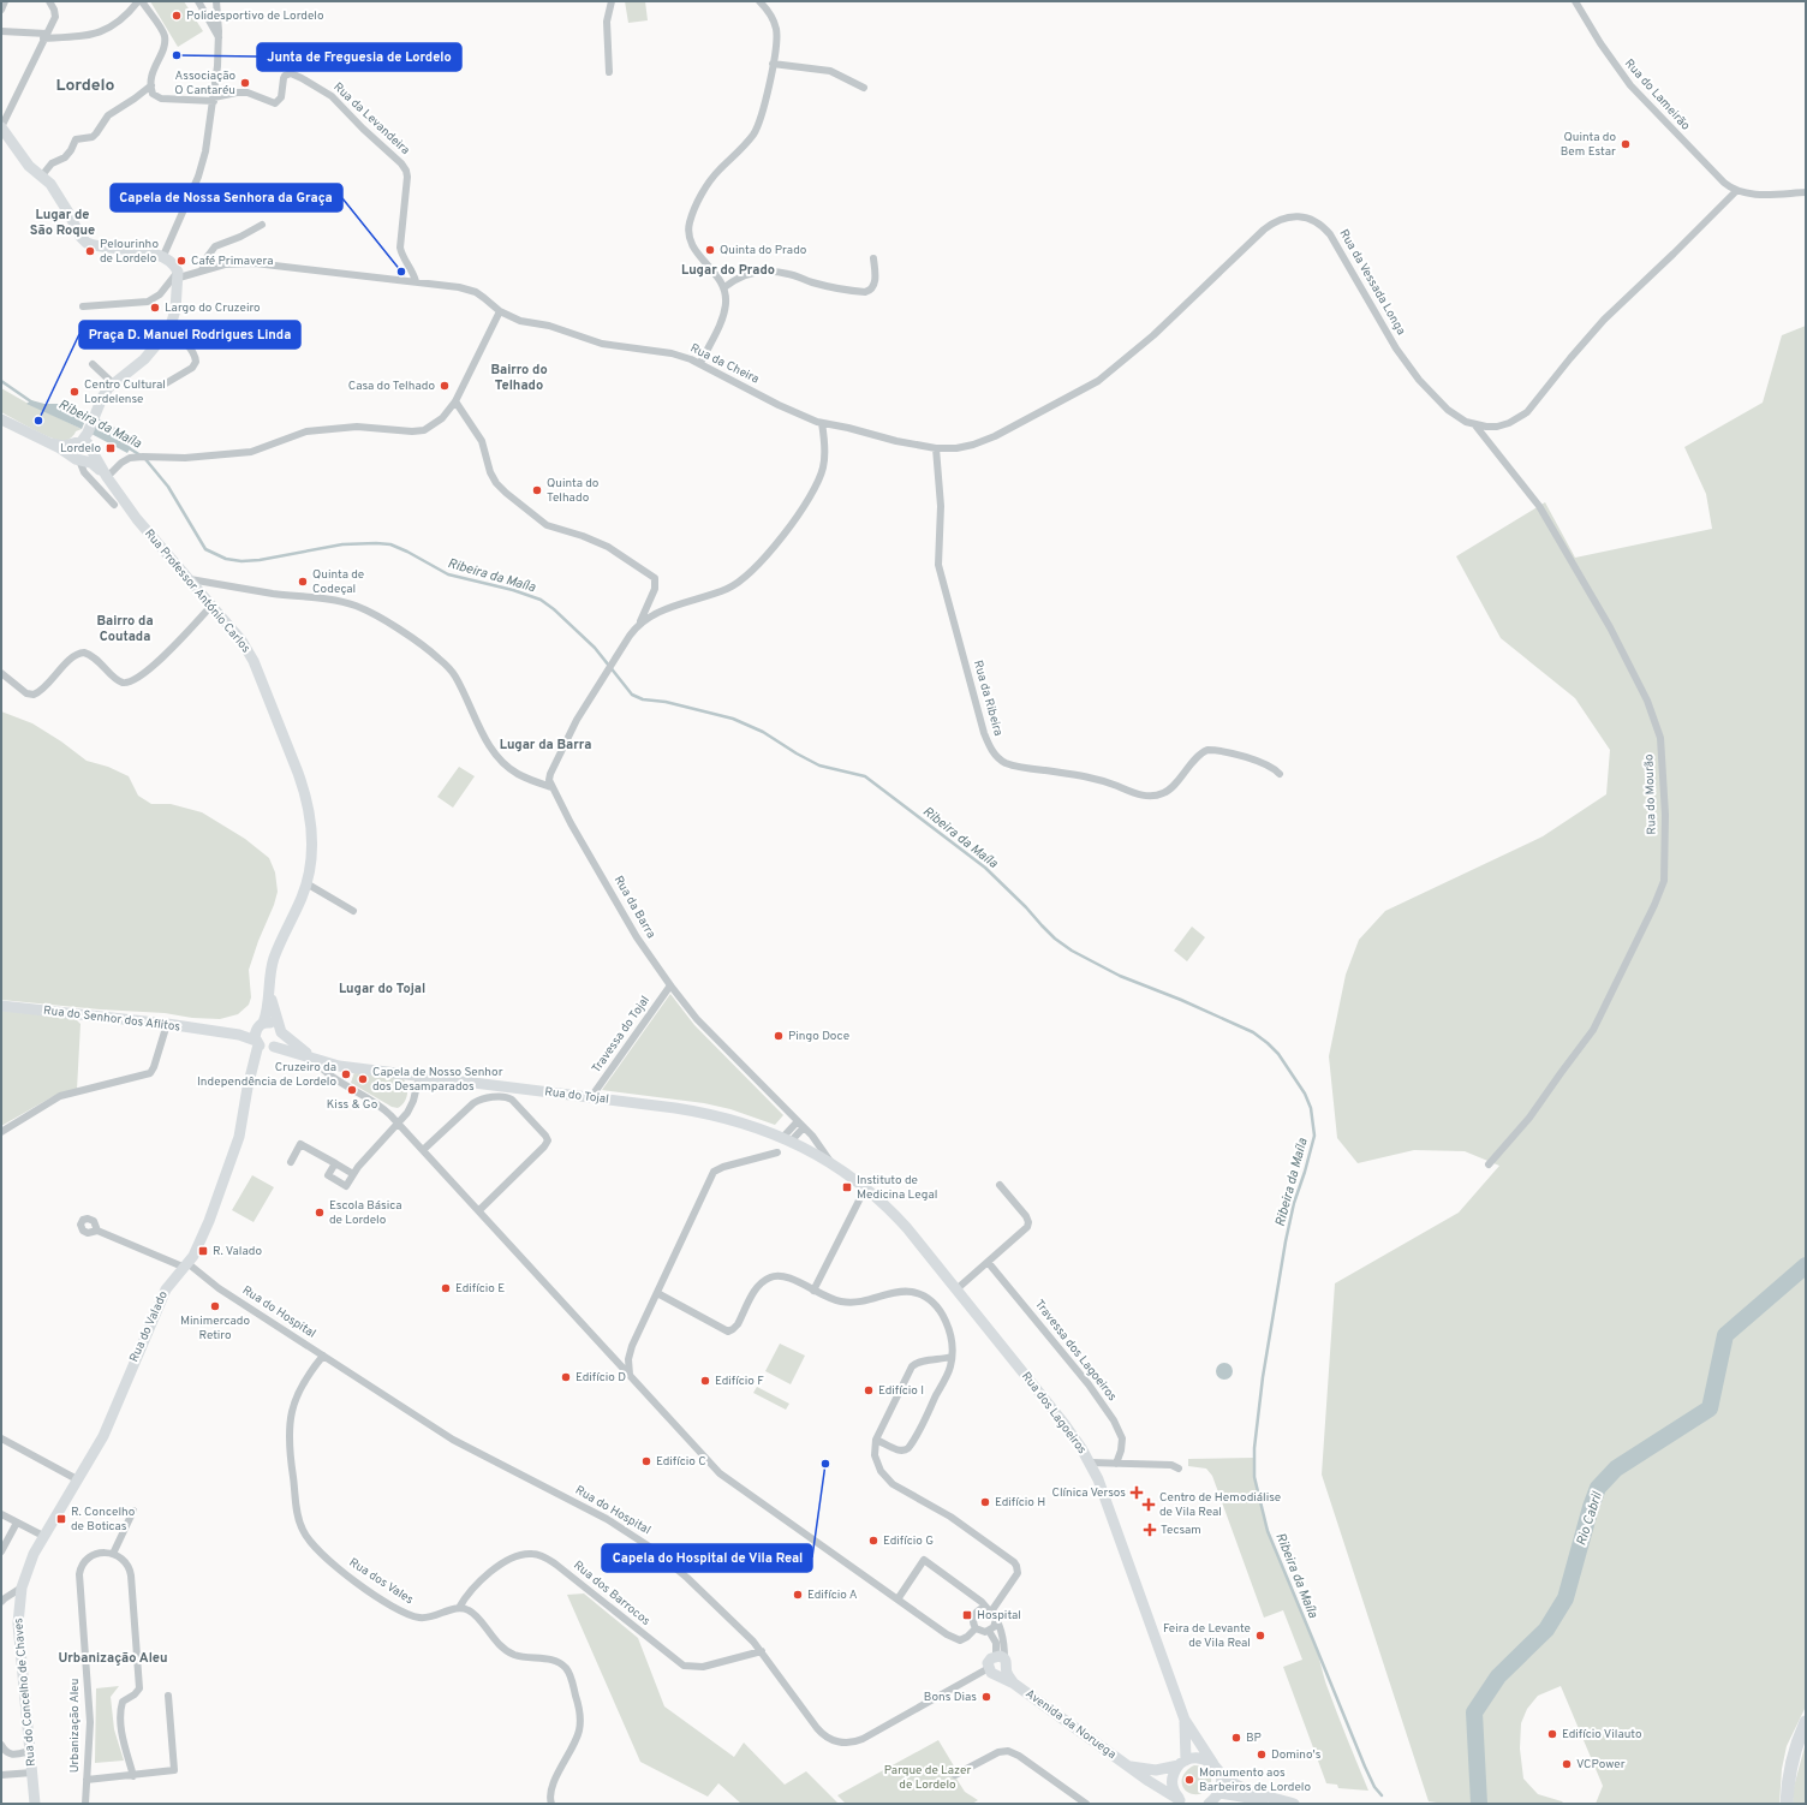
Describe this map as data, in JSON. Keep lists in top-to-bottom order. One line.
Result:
{"streets":{"main road":["Rua Professor António Carlos","Rua do Senhor dos Aflitos","Rua do Tojal","Rua do Valado","Rua dos Lagoeiros","Rua do Concelho de Chaves","Avenida da Noruega"],"street":["Rua do Lameirão","Rua da Levandeira","Rua da Vessada Longa","Rua da Cheira","Rua da Ribeira","Rua do Mourão","Rua da Barra","Travessa do Tojal","Rua do Hospital","Travessa dos Lagoeiros","Rua dos Vales","Rua dos Barrocos","Urbanização Aleu"]},"crossings":[["Rua da Levandeira","Rua da Cheira"],["Rua da Vessada Longa","Rua da Cheira"],["Rua da Vessada Longa","Rua da Ribeira"],["Rua da Vessada Longa","Rua do Mourão"],["Rua da Cheira","Rua da Ribeira"],["Rua da Barra","Travessa do Tojal"],["Rua da Barra","Rua do Tojal"],["Rua da Barra","Rua dos Lagoeiros"],["Rua do Senhor dos Aflitos","Rua do Tojal"],["Rua do Senhor dos Aflitos","Rua do Valado"],["Travessa do Tojal","Rua do Tojal"],["Rua do Tojal","Rua do Valado"],["Rua do Tojal","Rua dos Lagoeiros"],["Rua do Hospital","Rua do Valado"],["Rua do Hospital","Rua dos Vales"],["Rua do Hospital","Rua dos Barrocos"],["Rua do Hospital","Avenida da Noruega"],["Rua do Valado","Rua do Concelho de Chaves"],["Rua dos Lagoeiros","Avenida da Noruega"],["Rua dos Vales","Rua dos Barrocos"]],"districts":["Lordelo","Lugar de São Roque","Lugar do Prado","Bairro do Telhado","Bairro da Coutada","Lugar da Barra","Lugar do Tojal","Urbanização Aleu"],"water":["Ribeira da Maíla","Rio Cabril"],"parks":["Parque de Lazer de Lordelo"],"places":{"other":["Polidesportivo de Lordelo","Junta de Freguesia de Lordelo","Associação O Cantaréu","Quinta do Bem Estar","Quinta do Prado","Pelourinho de Lordelo","Café Primavera","Capela de Nossa Senhora da Graça","Largo do Cruzeiro","Casa do Telhado","Centro Cultural Lordelense","Praça D. Manuel Rodrigues Linda","Quinta do Telhado","Quinta de Codeçal","Pingo Doce","Cruzeiro da Independência de Lordelo","Capela de Nosso Senhor dos Desamparados","Kiss & Go","Escola Básica de Lordelo","Edifício E","Minimercado Retiro","Edifício D","Edifício F","Edifício I","Edifício C","Capela do Hospital de Vila Real","Edifício H","Edifício G","Edifício A","Feira de Levante de Vila Real","Bons Dias","Edifício Vilauto","BP","Domino's","VCPower","Monumento aos Barbeiros de Lordelo"],"transit":["Lordelo","Instituto de Medicina Legal","R. Valado","R. Concelho de Boticas","Hospital"],"health":["Clínica Versos","Centro de Hemodiálise de Vila Real","Tecsam"]}}
